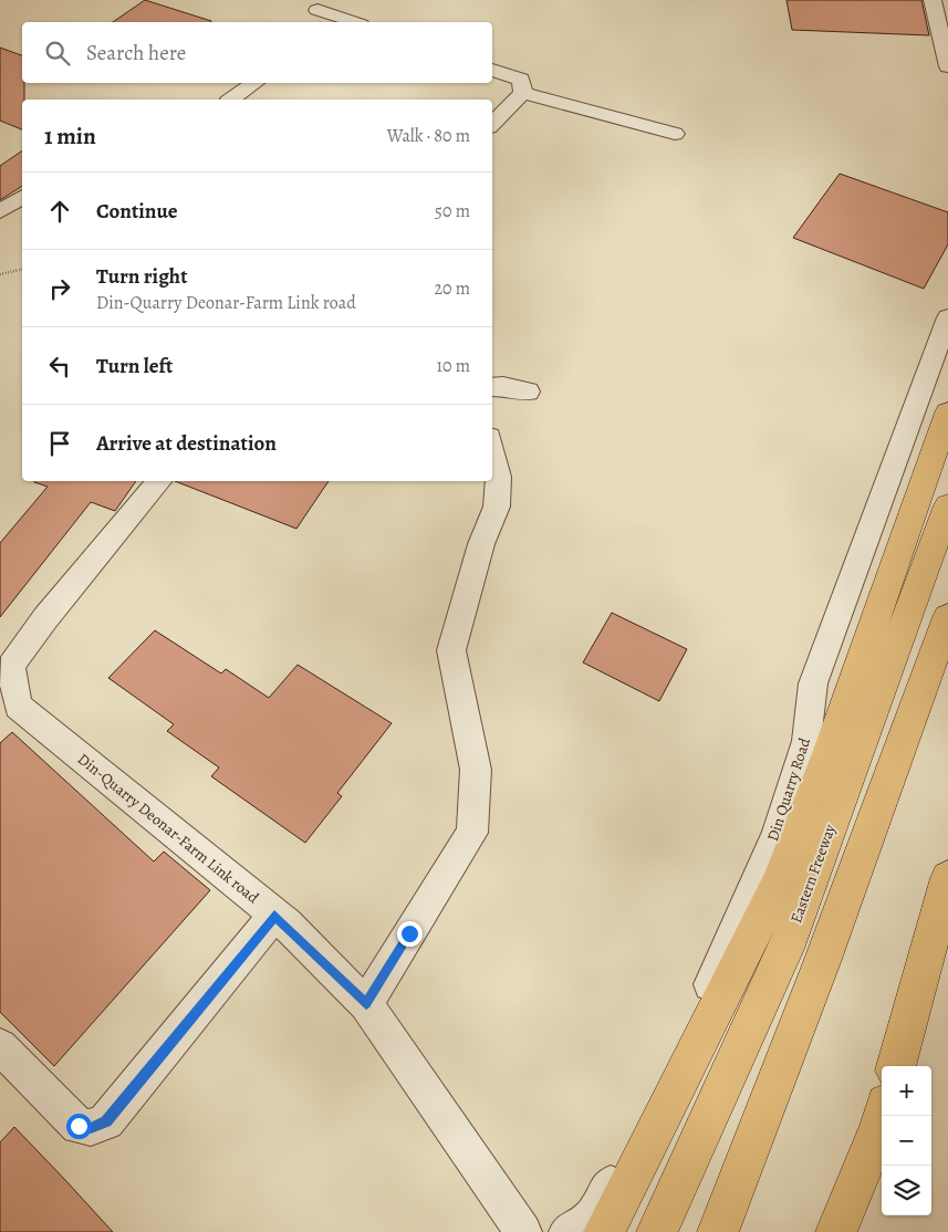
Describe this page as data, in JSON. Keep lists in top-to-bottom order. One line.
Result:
{"streets":{"highway":["Eastern Freeway"],"street":["Din Quarry Road","Din-Quarry Deonar-Farm Link road"]},"page":{"search":"Search here","heading":["1 min","Walk · 80 m"],"list":[["Continue","50 m"],["Turn right","Din-Quarry Deonar-Farm Link road","20 m"],["Turn left","10 m"],"Arrive at destination"],"map_buttons":["+","−"]}}
